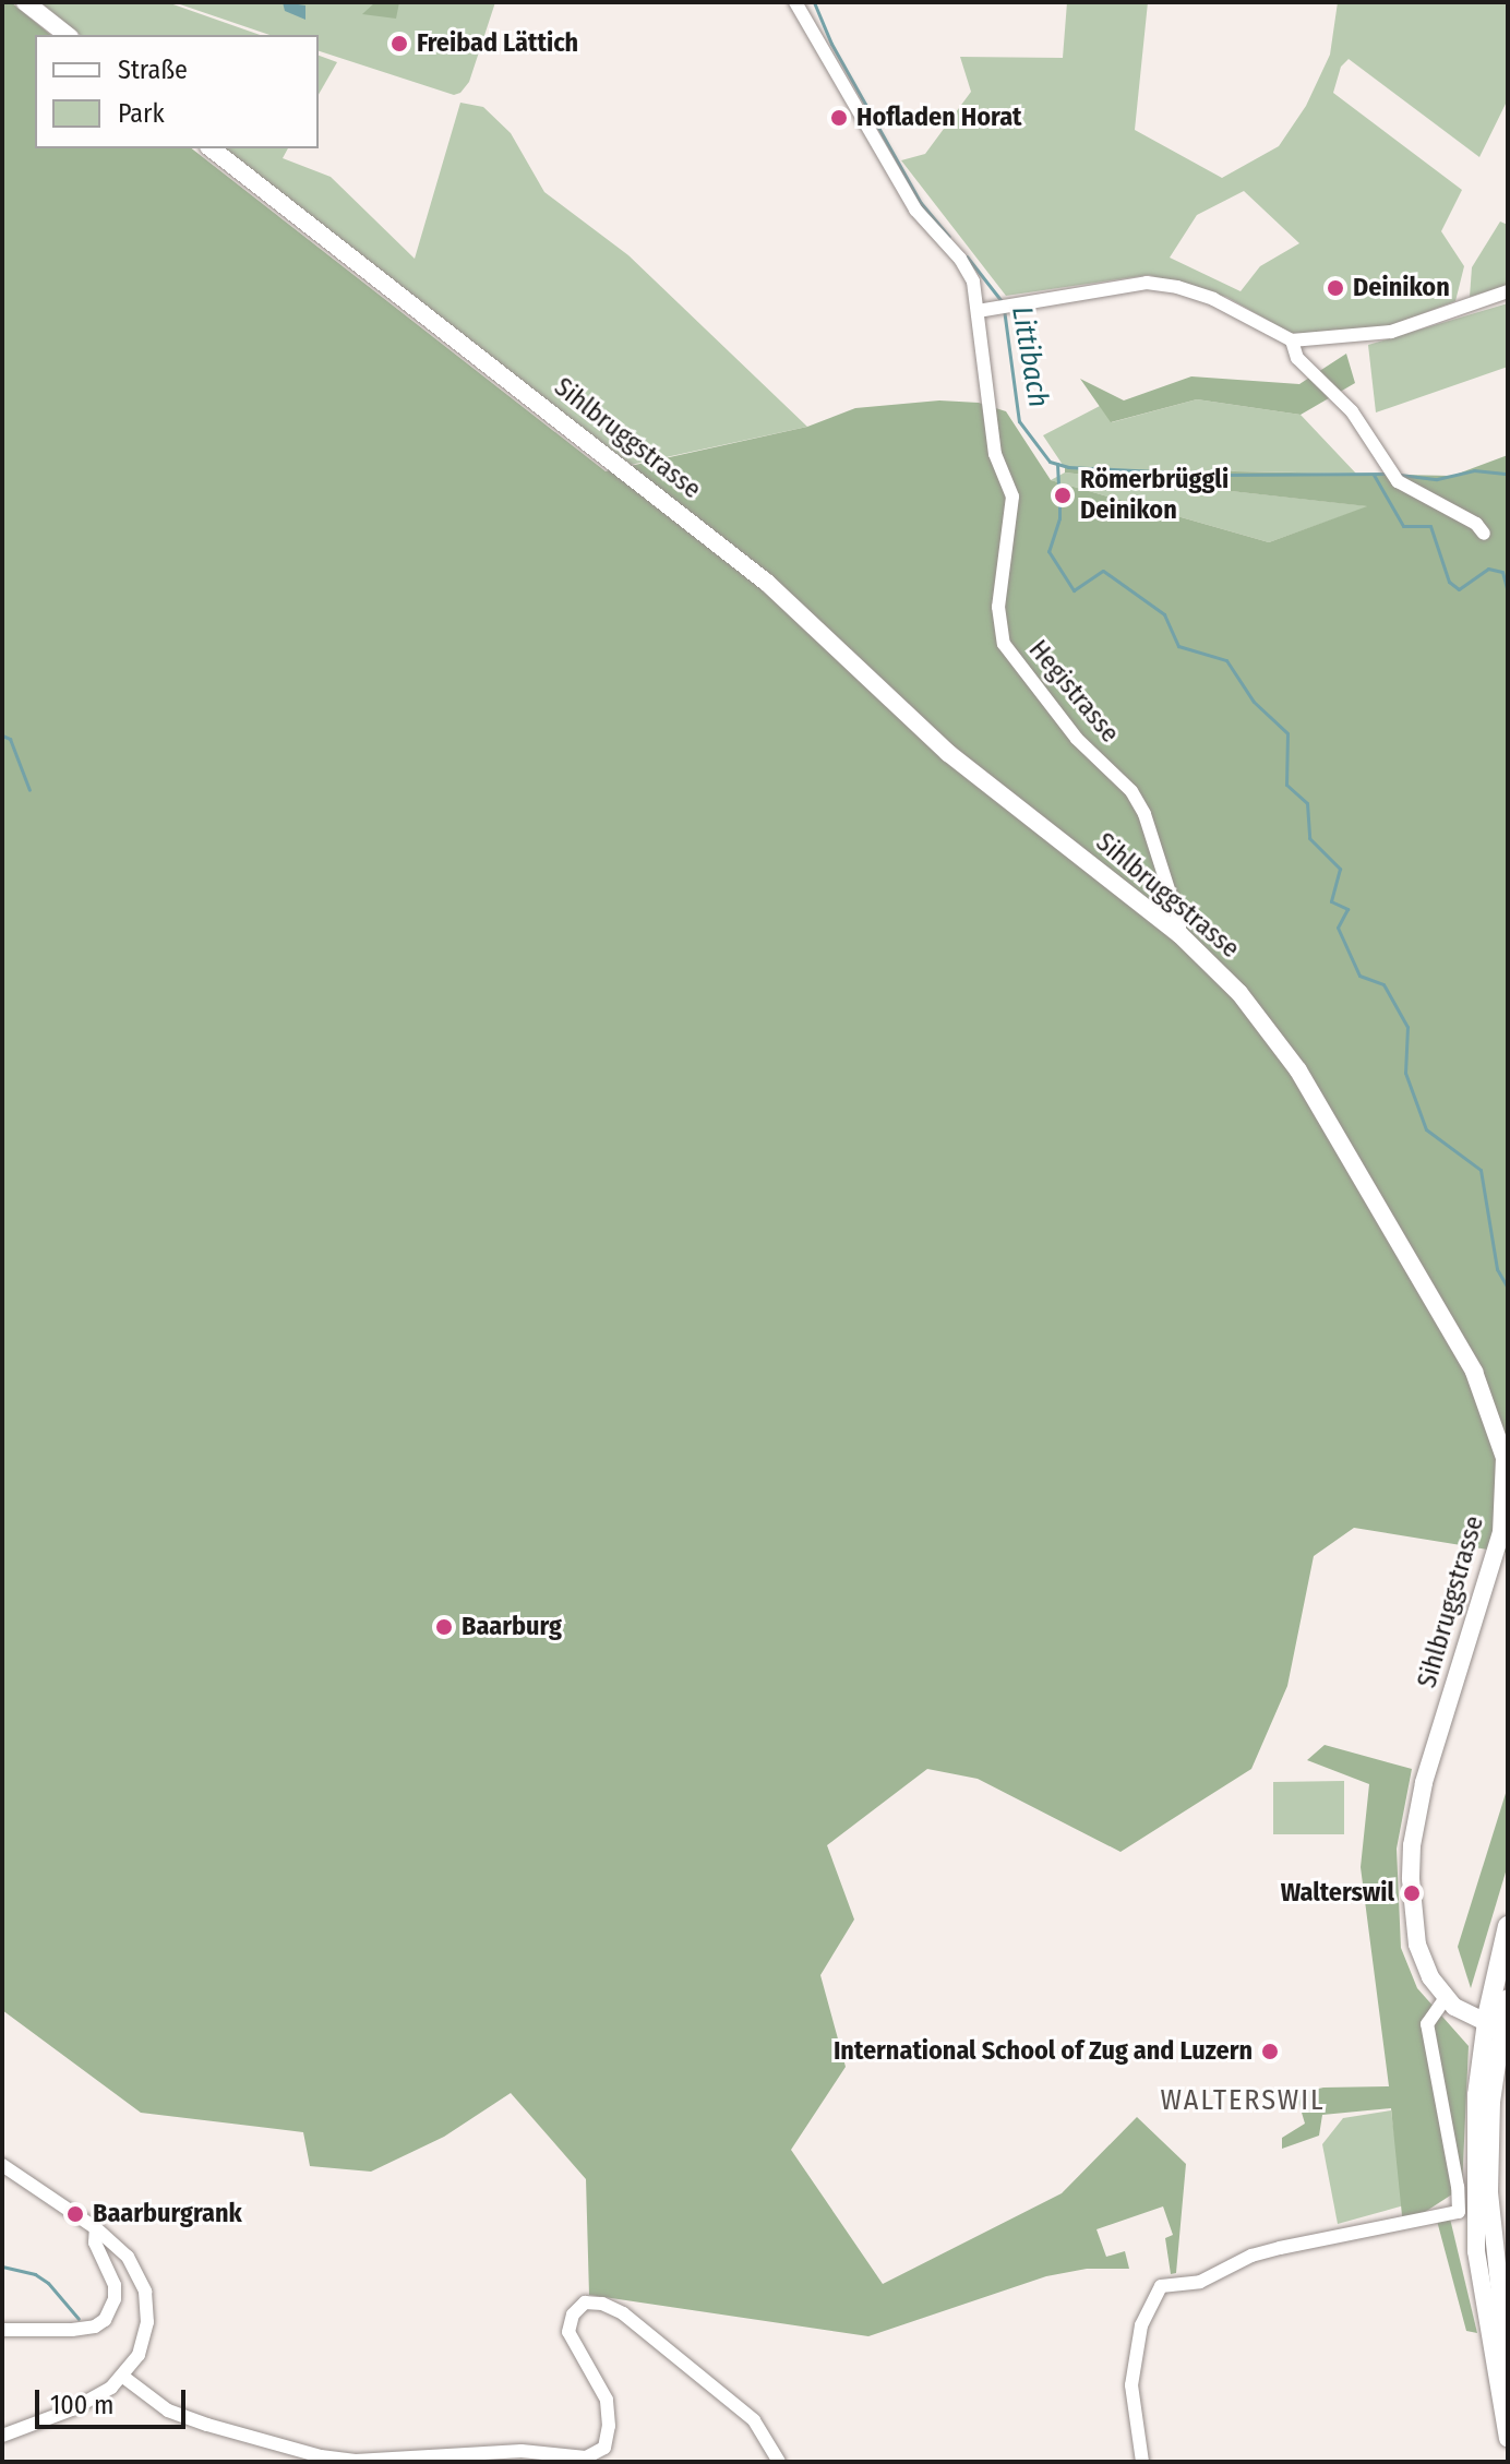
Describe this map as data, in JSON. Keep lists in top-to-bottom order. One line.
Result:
{"streets":{"main road":["Sihlbruggstrasse"],"street":["Hegistrasse"]},"crossings":[["Sihlbruggstrasse","Hegistrasse"]],"districts":["WALTERSWIL"],"water":["Littibach"],"places":["Freibad Lättich","Hofladen Horat","Deinikon","Römerbrüggli Deinikon","Baarburg","Walterswil","International School of Zug and Luzern","Baarburgrank"],"legend":["Straße","Park"],"scale_bar":"100 m"}
